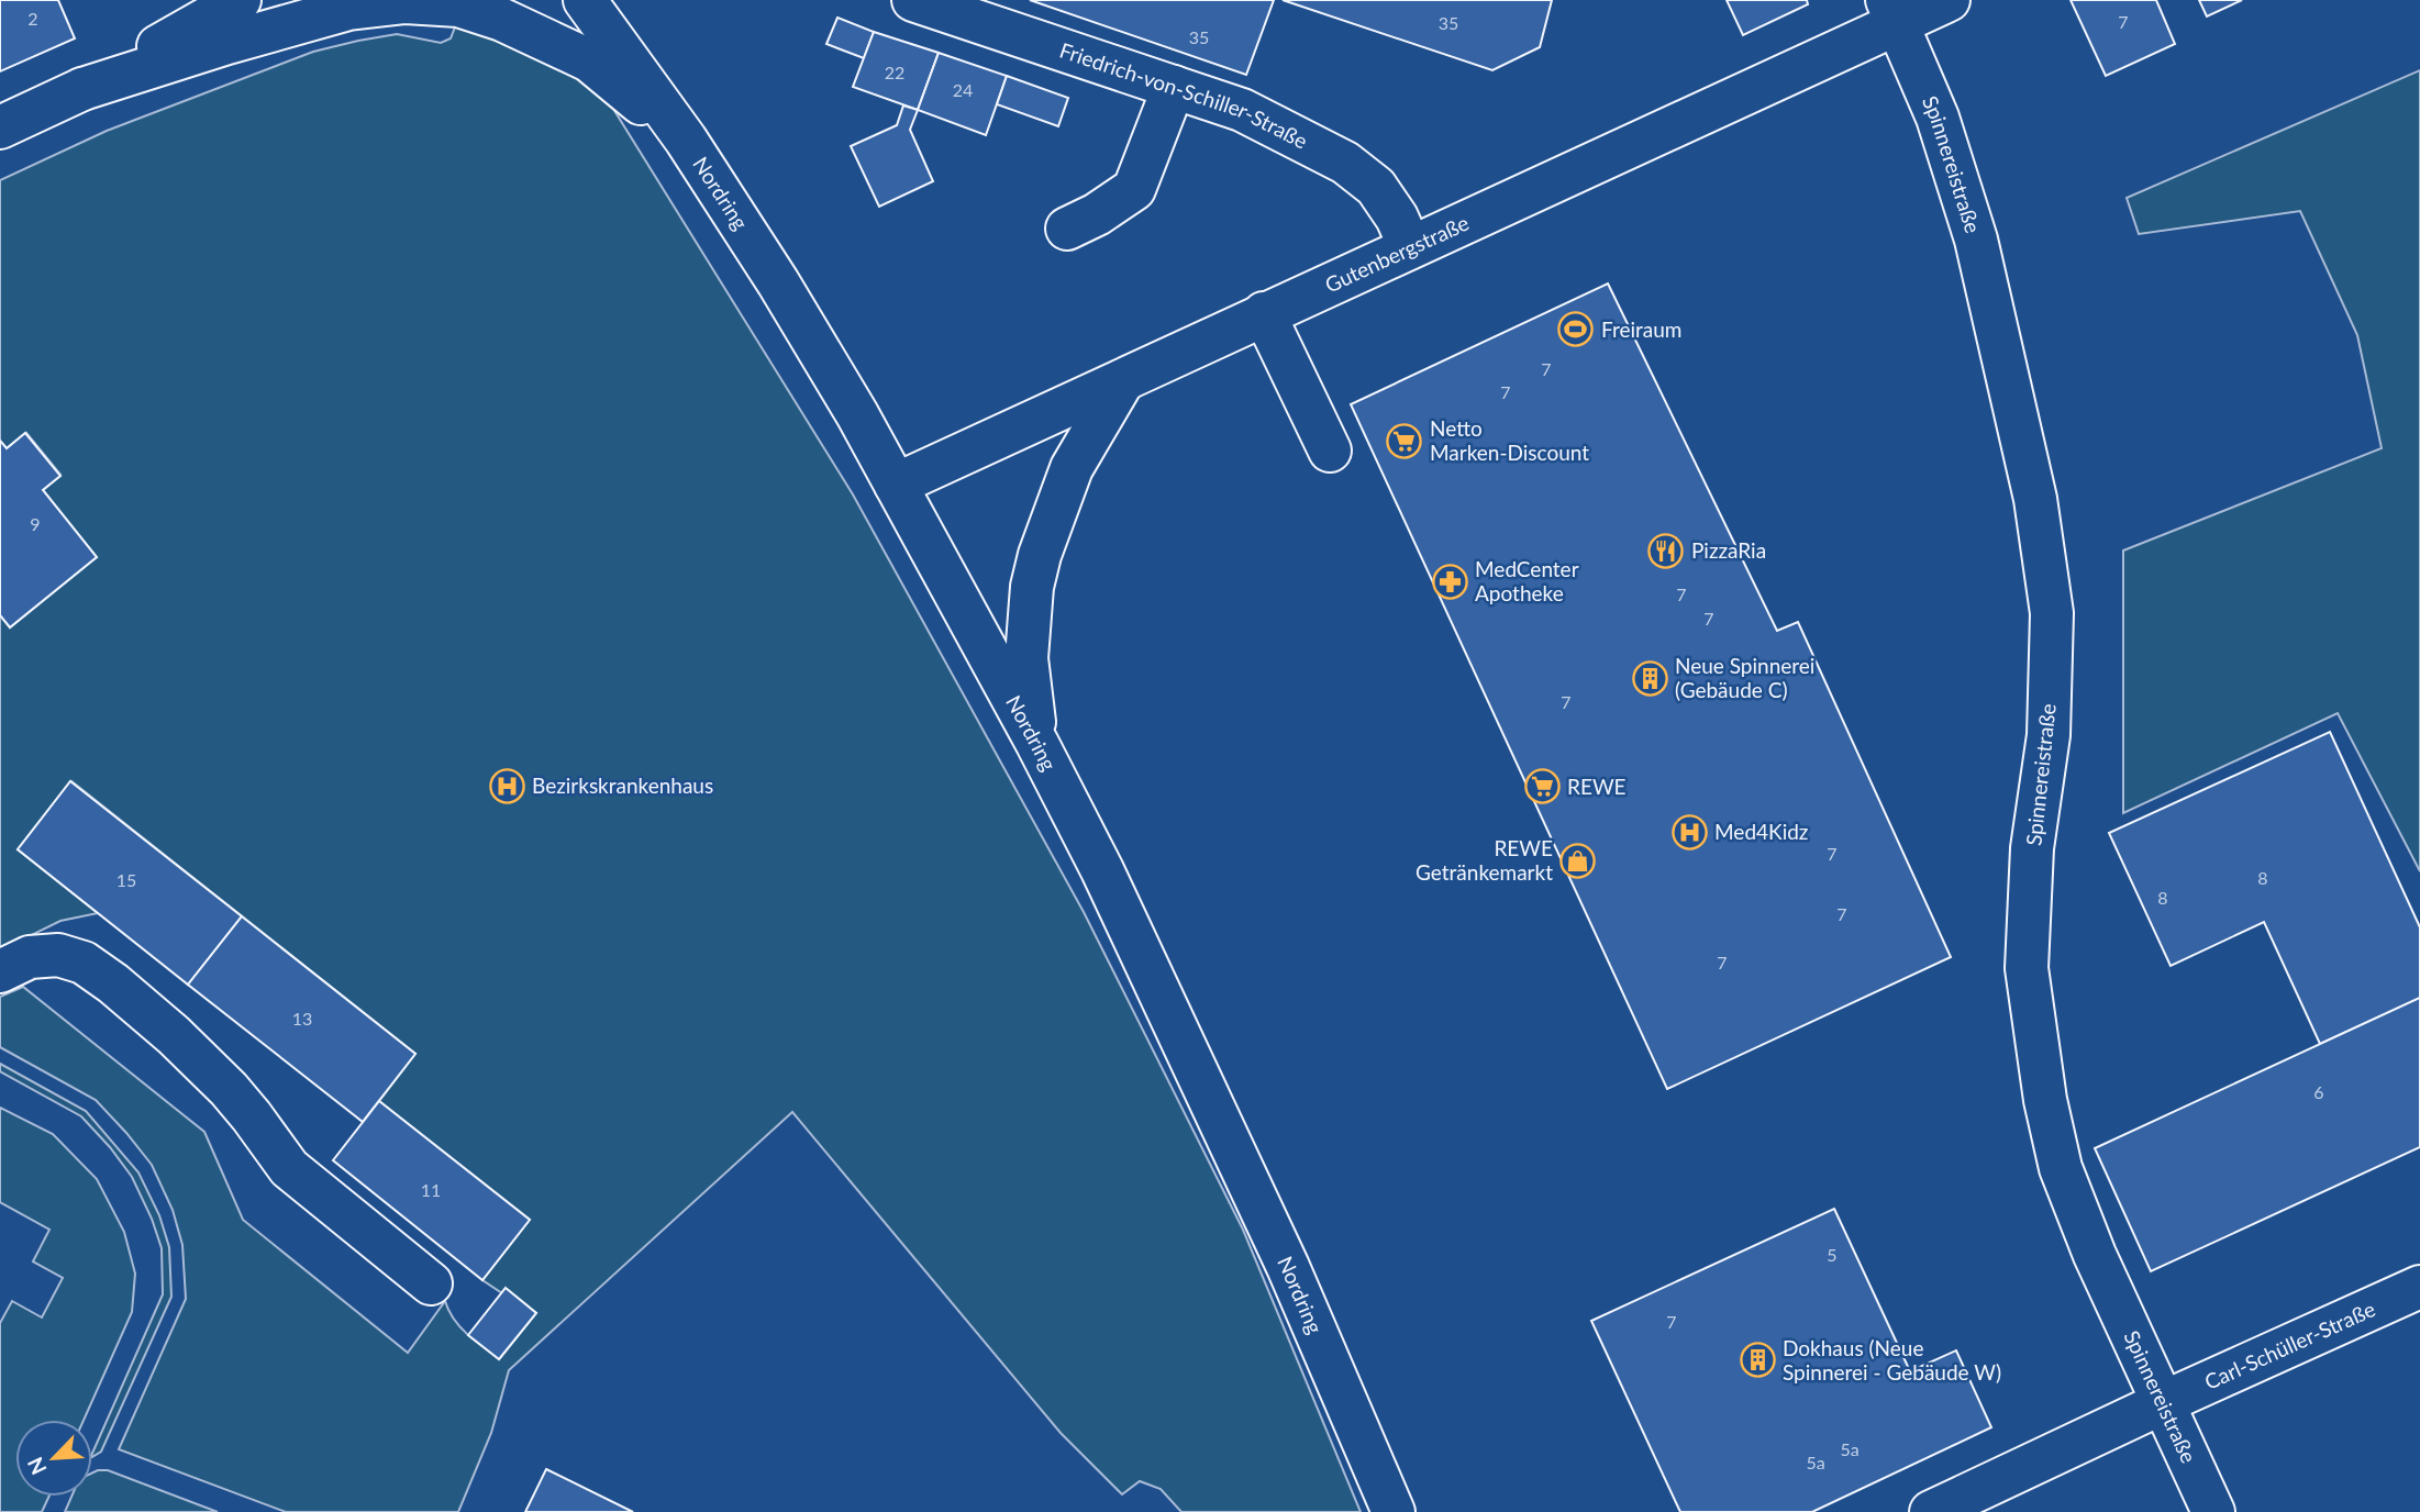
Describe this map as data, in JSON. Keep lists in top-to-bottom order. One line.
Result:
{"streets":{"street":["Friedrich-von-Schiller-Straße","Spinnereistraße","Nordring","Gutenbergstraße","Carl-Schüller-Straße"]},"crossings":[["Friedrich-von-Schiller-Straße","Gutenbergstraße"],["Spinnereistraße","Gutenbergstraße"],["Spinnereistraße","Carl-Schüller-Straße"],["Nordring","Gutenbergstraße"]],"places":{"sports":["Freiraum"],"supermarket":["Netto Marken-Discount","REWE"],"restaurant":["PizzaRia"],"pharmacy":["MedCenter Apotheke"],"building":["Neue Spinnerei (Gebäude C)","Dokhaus (Neue Spinnerei - Gebäude W)"],"hospital":["Bezirkskrankenhaus","Med4Kidz"],"shop":["REWE Getränkemarkt"]},"house_numbers":["2","7","35","35","22","24","7","7","9","7","7","7","7","8","15","8","7","7","13","6","11","5","7","5a","5a"],"north":"bottom left"}
